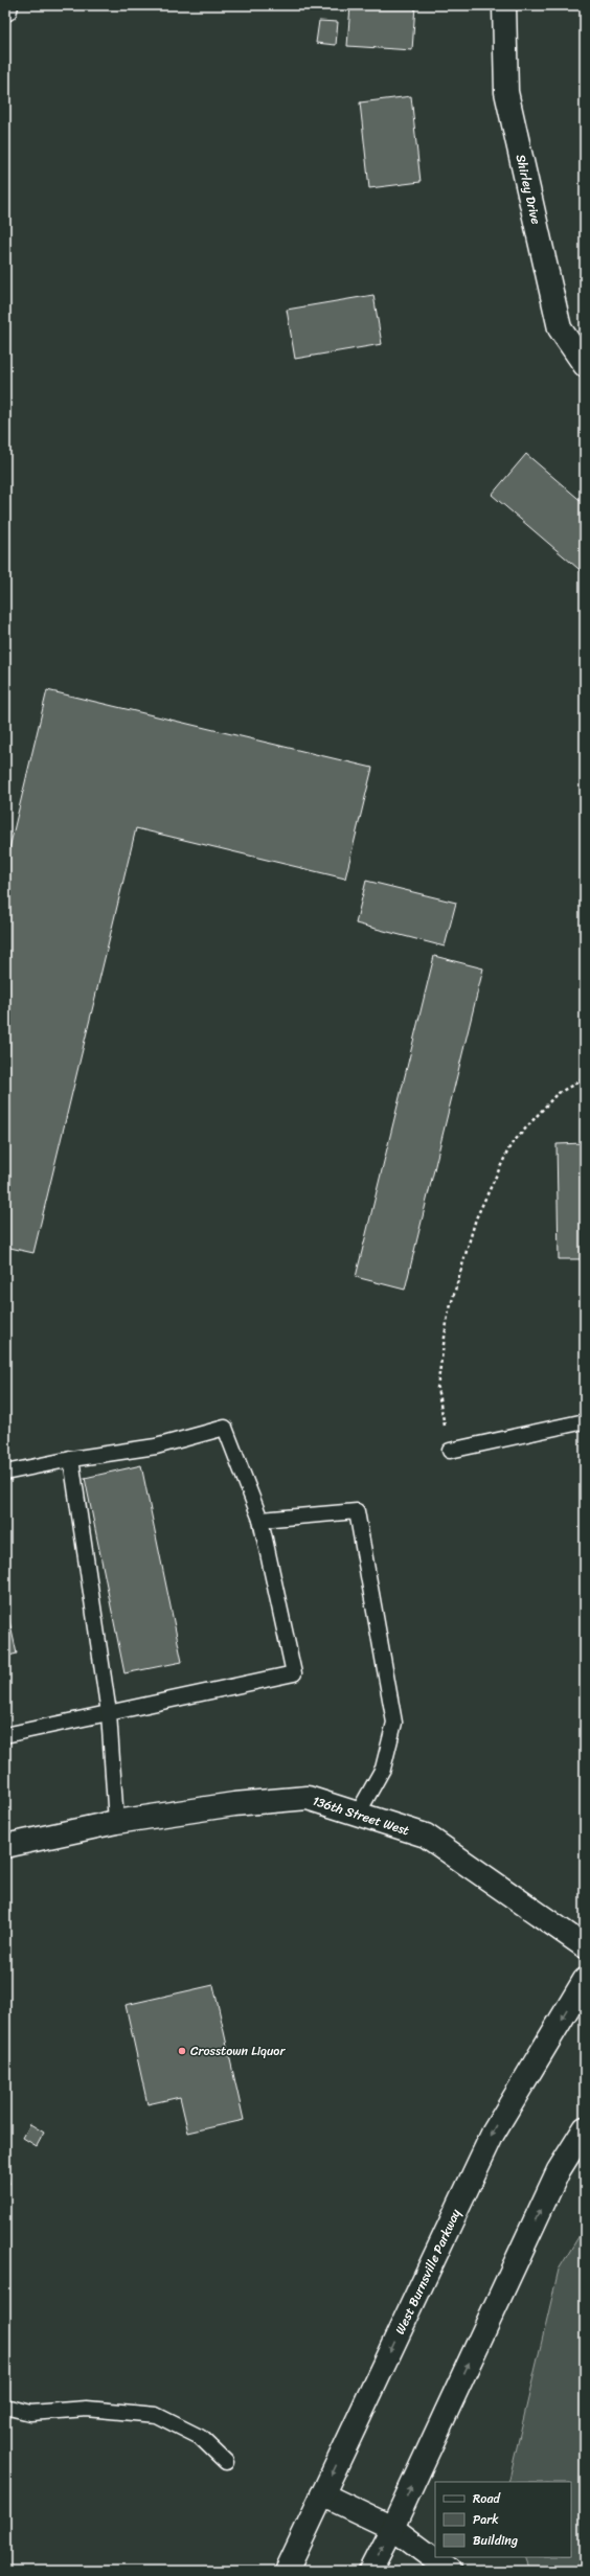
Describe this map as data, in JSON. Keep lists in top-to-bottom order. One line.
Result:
{"streets":{"street":["Shirley Drive","136th Street West","West Burnsville Parkway"]},"places":["Crosstown Liquor"],"legend":["Road","Park","Building"]}
